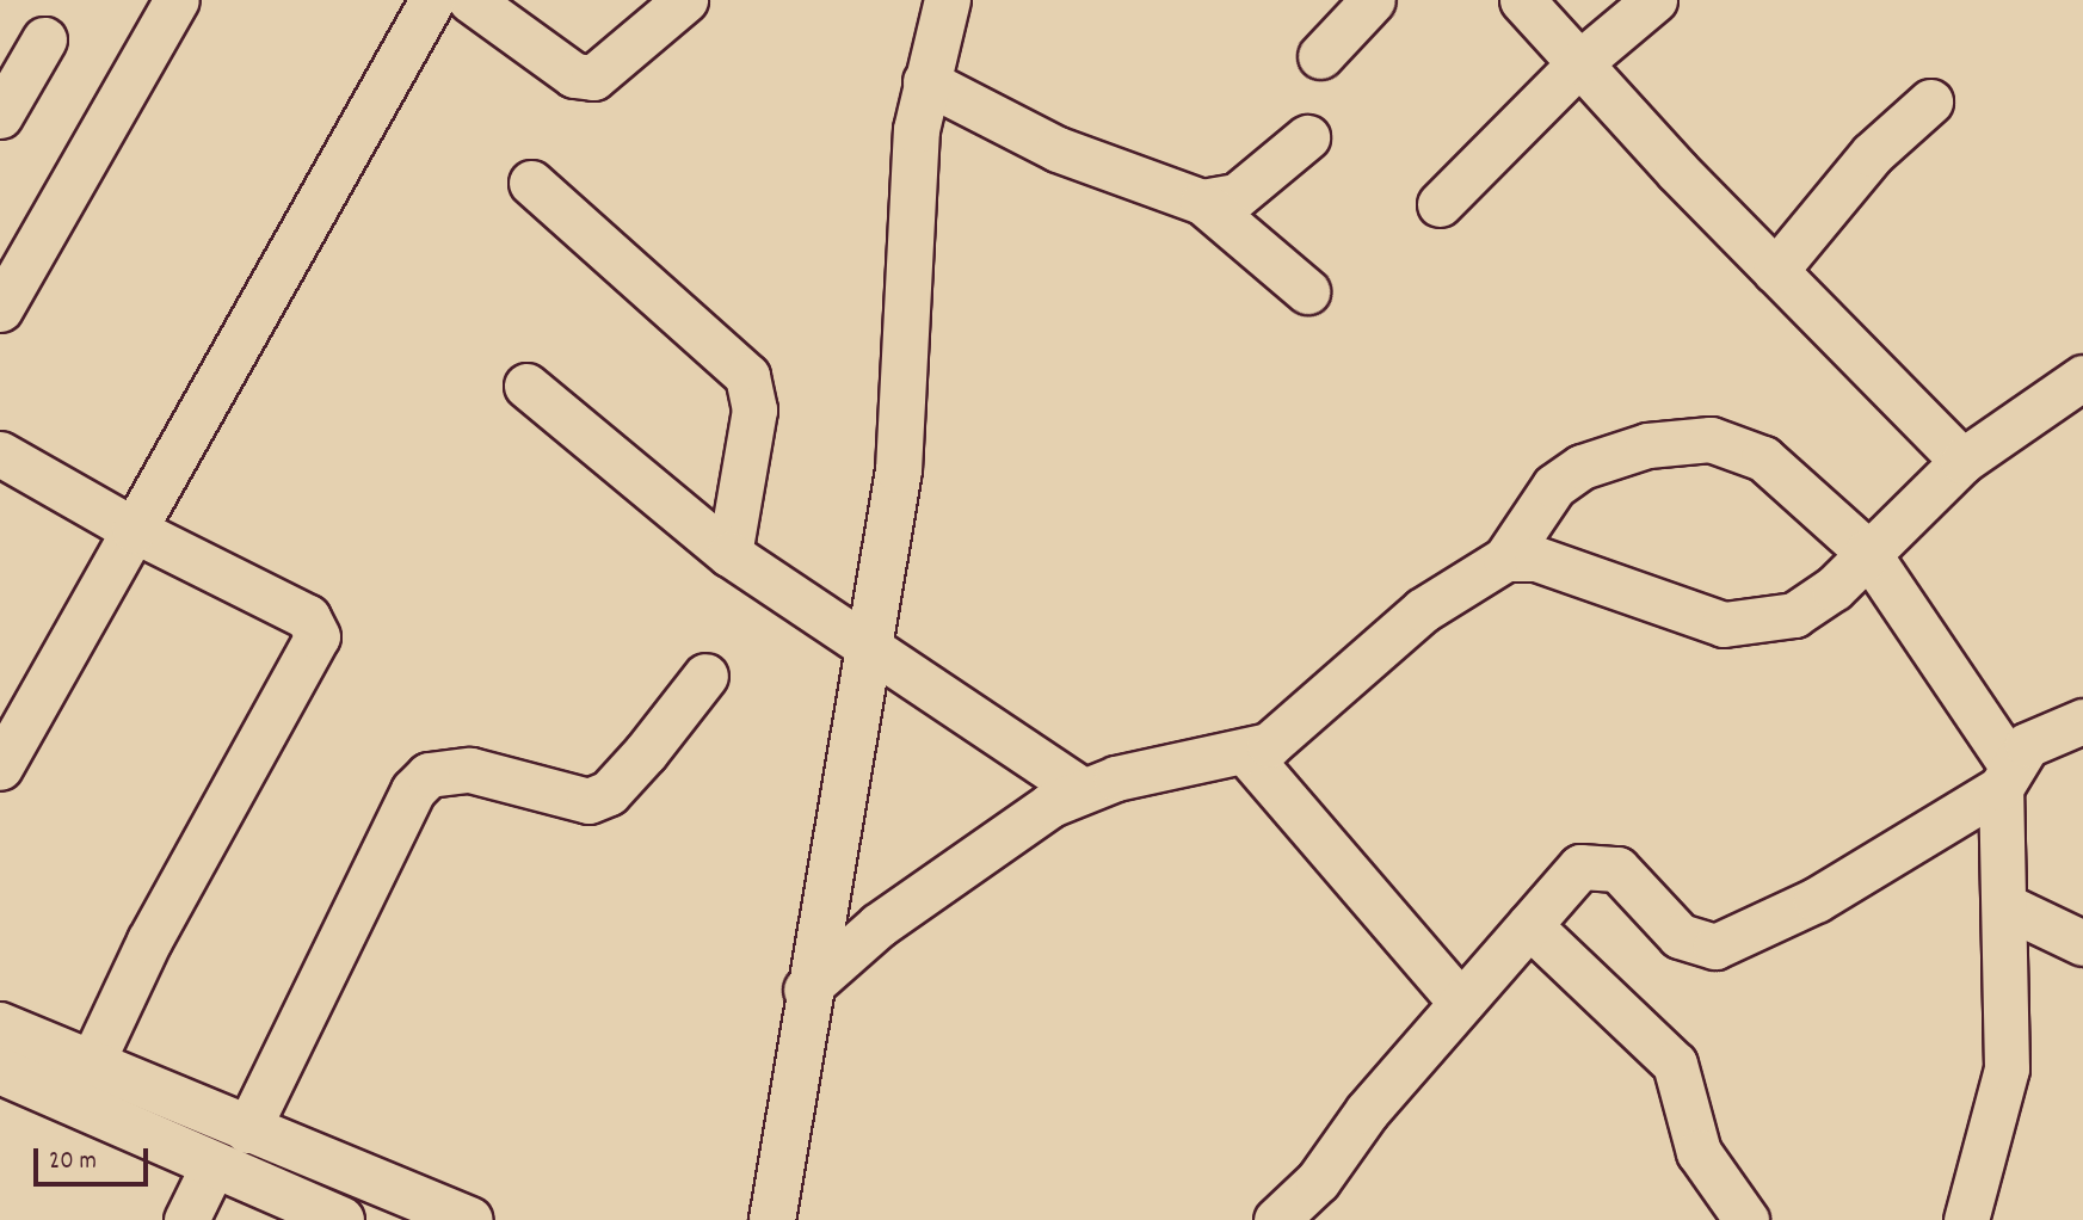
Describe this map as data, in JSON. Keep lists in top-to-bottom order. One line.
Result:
{"scale_bar":"20 m"}
